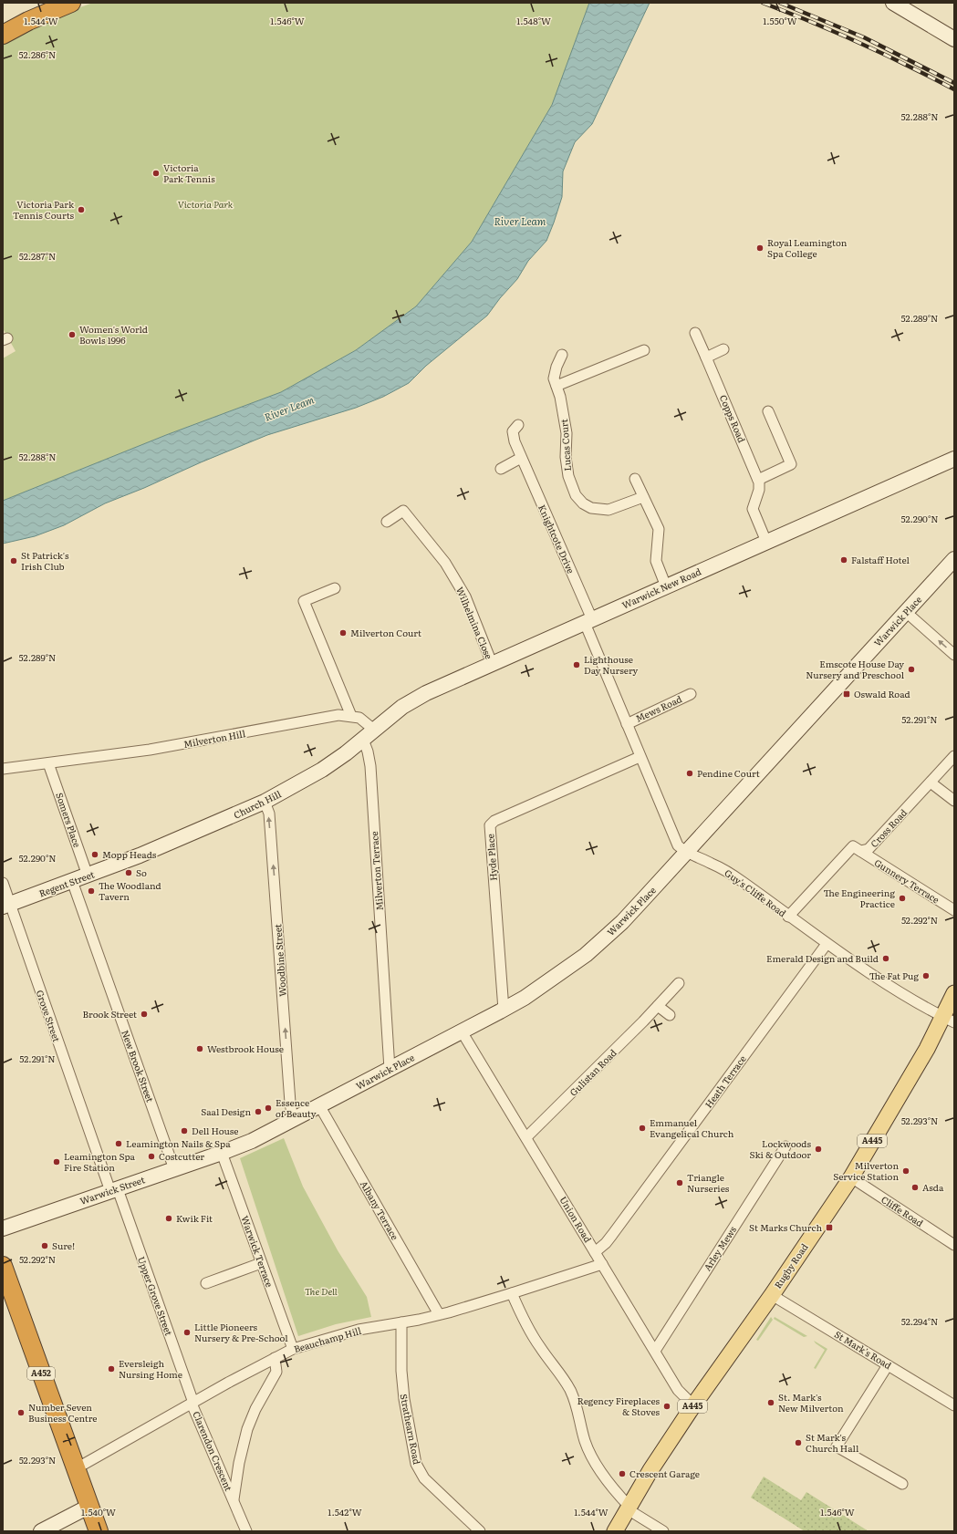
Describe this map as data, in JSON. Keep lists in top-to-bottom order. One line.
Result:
{"streets":{"highway":["A452"],"main road":["Warwick New Road","Warwick Place","Church Hill","Regent Street","A445","Warwick Street","Rugby Road"],"street":["Copps Road","Lucas Court","Knightcote Drive","Wilhelmina Close","Mews Road","Milverton Hill","Somers Place","Cross Road","Hyde Place","Milverton Terrace","Gunnery Terrace","Guy's Cliffe Road","Woodbine Street","Grove Street","New Brook Street","Gulistan Road","Heath Terrace","Albany Terrace","Cliffe Road","Union Road","Arley Mews","Warwick Terrace","Upper Grove Street","Beauchamp Hill","St Mark's Road","Strathearn Road","Clarendon Crescent"]},"crossings":[["Copps Road","Warwick New Road"],["Knightcote Drive","Warwick New Road"],["Knightcote Drive","Guy's Cliffe Road"],["Warwick New Road","Wilhelmina Close"],["Warwick New Road","Milverton Hill"],["Warwick New Road","Church Hill"],["Warwick New Road","Guy's Cliffe Road"],["Warwick Place","Hyde Place"],["Warwick Place","Milverton Terrace"],["Warwick Place","Guy's Cliffe Road"],["Warwick Place","Woodbine Street"],["Warwick Place","Warwick Street"],["Warwick Place","Albany Terrace"],["Warwick Place","Union Road"],["Warwick Place","Warwick Terrace"],["Mews Road","Guy's Cliffe Road"],["Milverton Hill","Church Hill"],["Milverton Hill","Somers Place"],["Church Hill","Milverton Terrace"],["Church Hill","Regent Street"],["Church Hill","Woodbine Street"],["Somers Place","Regent Street"],["Cross Road","Gunnery Terrace"],["Cross Road","Guy's Cliffe Road"],["Hyde Place","Guy's Cliffe Road"],["Regent Street","Grove Street"],["Regent Street","New Brook Street"],["Guy's Cliffe Road","Heath Terrace"],["Guy's Cliffe Road","Rugby Road"],["Grove Street","Warwick Street"],["Grove Street","Upper Grove Street"],["New Brook Street","Warwick Street"],["Gulistan Road","Union Road"],["Heath Terrace","Union Road"],["Warwick Street","Warwick Terrace"],["Warwick Street","Upper Grove Street"],["Albany Terrace","Beauchamp Hill"],["Cliffe Road","Rugby Road"],["Union Road","Arley Mews"],["Union Road","Rugby Road"],["Union Road","Beauchamp Hill"],["Warwick Terrace","Beauchamp Hill"],["Rugby Road","St Mark's Road"],["Upper Grove Street","Beauchamp Hill"],["Upper Grove Street","Clarendon Crescent"],["Beauchamp Hill","A452"],["Beauchamp Hill","Strathearn Road"],["Beauchamp Hill","Clarendon Crescent"]],"one_way":["Woodbine Street"],"water":["River Leam"],"parks":["Victoria Park","The Dell"],"places":{"other":["Victoria Park Tennis","Victoria Park Tennis Courts","Royal Leamington Spa College","Women's World Bowls 1996","Falstaff Hotel","St Patrick's Irish Club","Milverton Court","Lighthouse Day Nursery","Emscote House Day Nursery and Preschool","Pendine Court","Mopp Heads","So","The Woodland Tavern","The Engineering Practice","Emerald Design and Build","The Fat Pug","Brook Street","Westbrook House","Essence of Beauty","Saal Design","Emmanuel Evangelical Church","Dell House","Leamington Nails & Spa","Lockwoods Ski & Outdoor","Costcutter","Leamington Spa Fire Station","Milverton Service Station","Triangle Nurseries","Asda","Kwik Fit","Sure!","Little Pioneers Nursery & Pre-School","Eversleigh Nursing Home","St. Mark's New Milverton","Regency Fireplaces & Stoves","Number Seven Business Centre","St Mark's Church Hall","Crescent Garage"],"transit":["Oswald Road","St Marks Church"]},"coordinates":["1.544°W","1.546°W","1.548°W","1.550°W","52.286°N","52.288°N","52.287°N","52.289°N","52.290°N","52.291°N","52.292°N","52.293°N","52.294°N","1.540°W","1.542°W"]}
